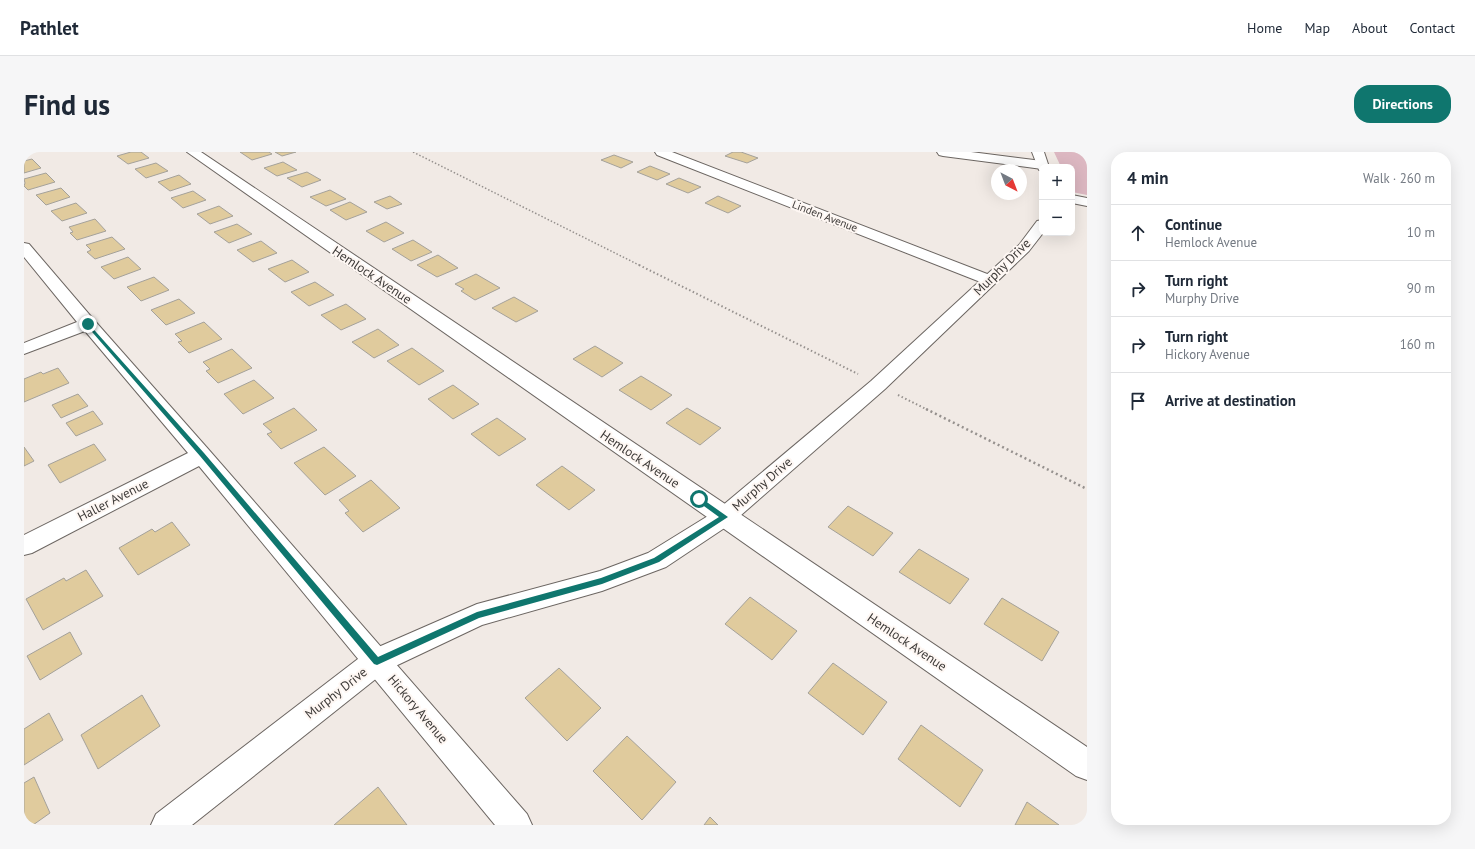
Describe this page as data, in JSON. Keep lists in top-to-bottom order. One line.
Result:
{"streets":{"street":["Linden Avenue","Murphy Drive","Hemlock Avenue","Haller Avenue","Hickory Avenue"]},"crossings":[["Linden Avenue","Murphy Drive"],["Murphy Drive","Hemlock Avenue"],["Murphy Drive","Hickory Avenue"],["Haller Avenue","Hickory Avenue"]],"north":"bottom right","page":{"header":"Pathlet","nav":["Home","Map","About","Contact"],"buttons":"Directions","title":"Find us","heading":["4 min","Walk · 260 m"],"map_buttons":["+","−"],"list":[["Continue","Hemlock Avenue","10 m"],["Turn right","Murphy Drive","90 m"],["Turn right","Hickory Avenue","160 m"],"Arrive at destination"]}}
